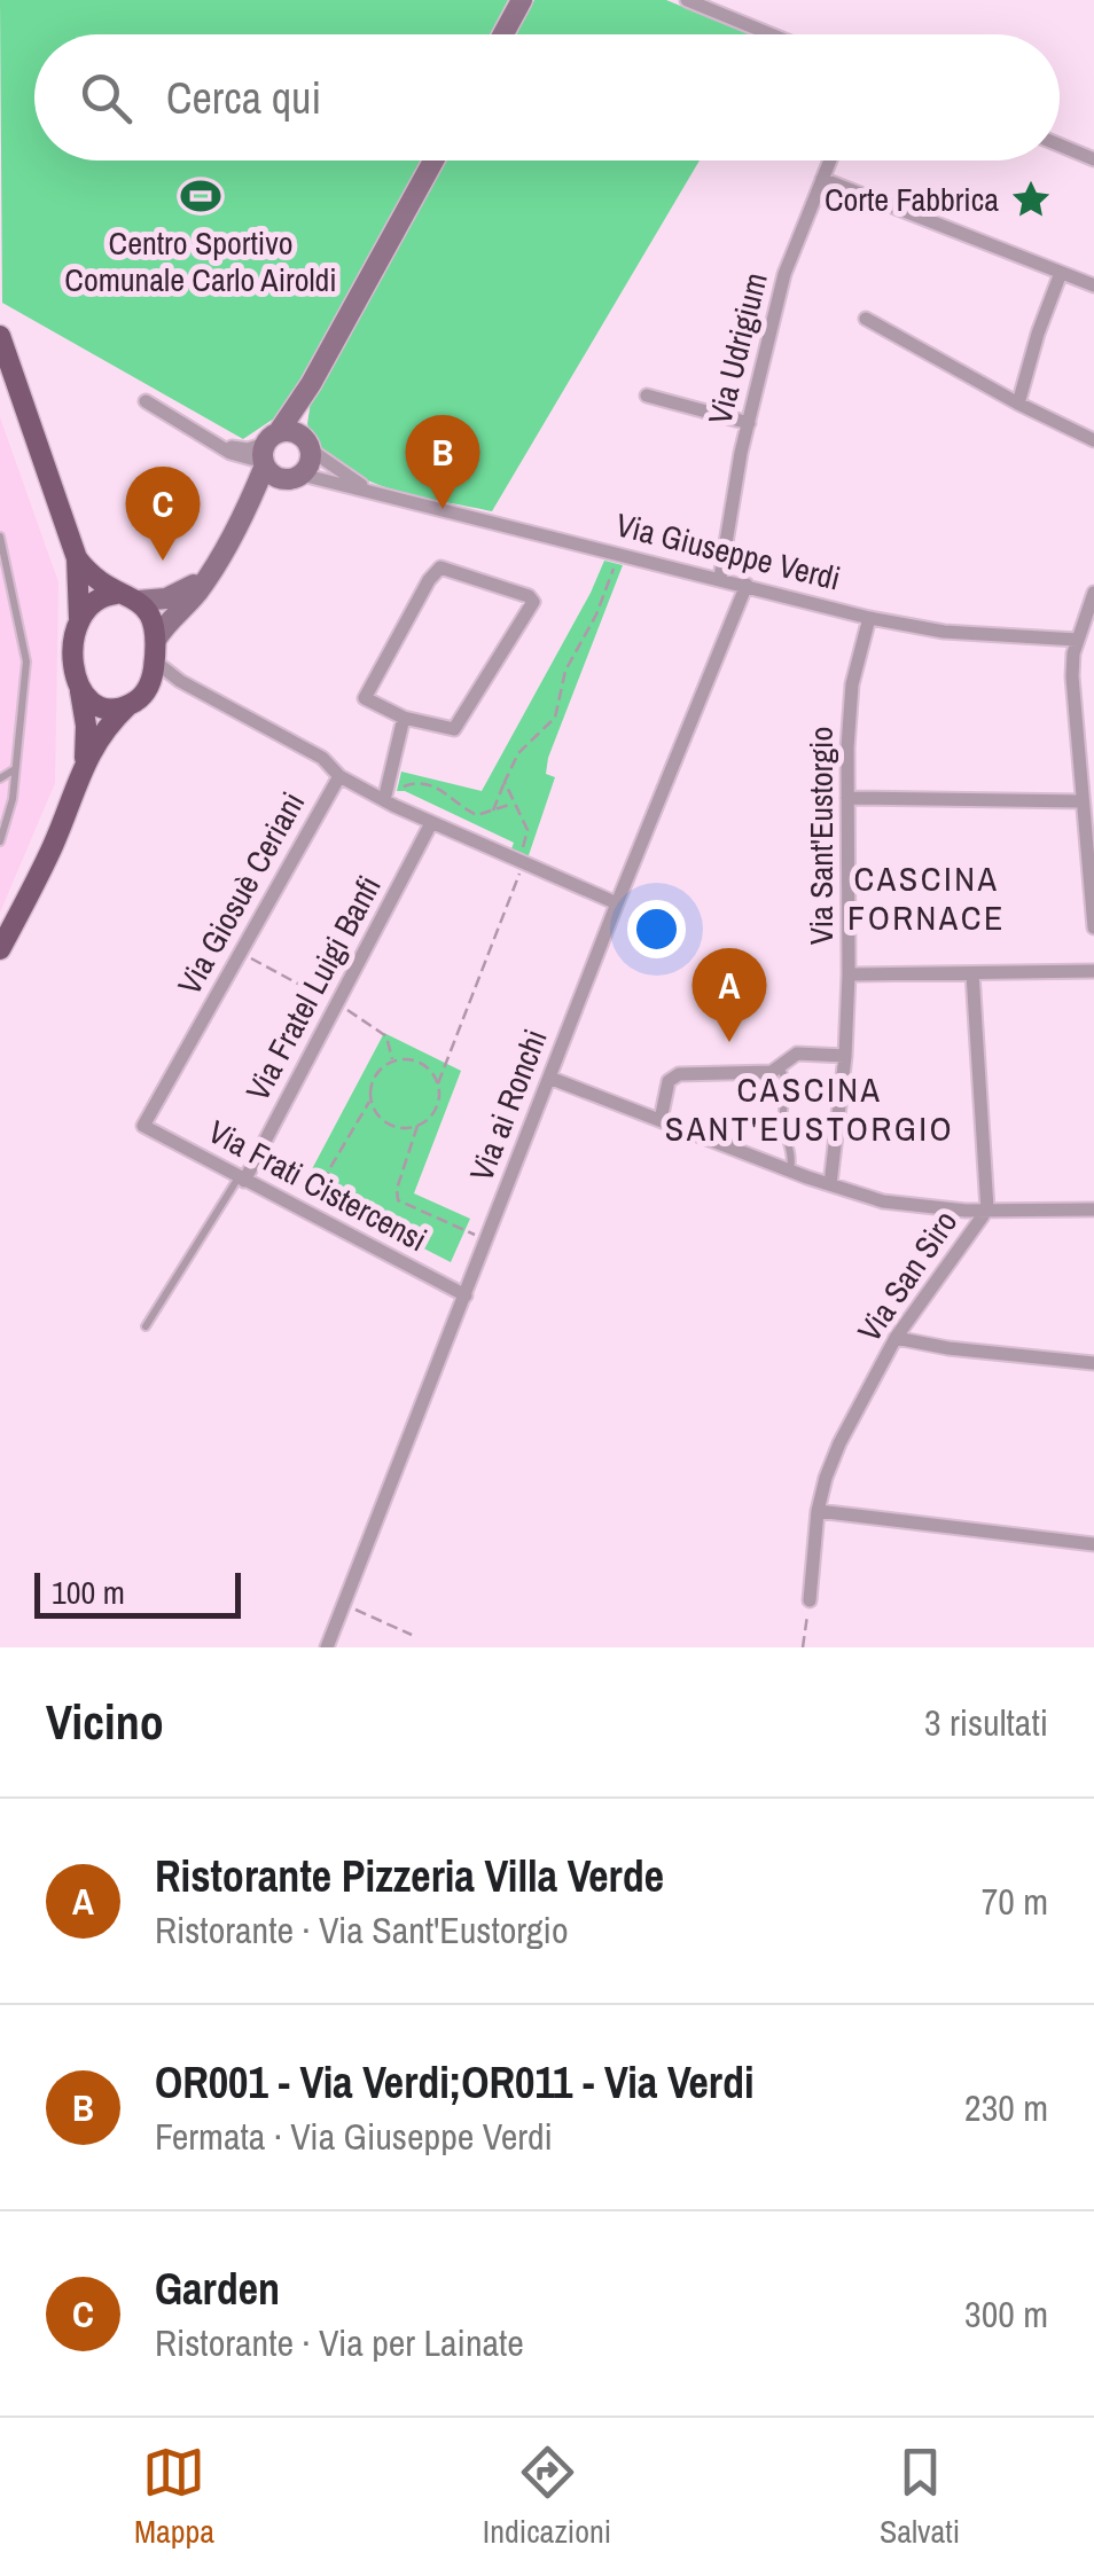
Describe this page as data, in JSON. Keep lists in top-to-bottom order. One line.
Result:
{"streets":{"street":["Via Udrigium","Via Giuseppe Verdi","Via Sant'Eustorgio","Via Giosuè Ceriani","Via Fratel Luigi Banfi","Via ai Ronchi","Via Frati Cistercensi","Via San Siro"]},"crossings":[["Via Udrigium","Via Giuseppe Verdi"],["Via Giuseppe Verdi","Via Sant'Eustorgio"],["Via Giuseppe Verdi","Via ai Ronchi"],["Via Giosuè Ceriani","Via Fratel Luigi Banfi"],["Via Giosuè Ceriani","Via ai Ronchi"],["Via Giosuè Ceriani","Via Frati Cistercensi"],["Via Fratel Luigi Banfi","Via Frati Cistercensi"],["Via ai Ronchi","Via Frati Cistercensi"]],"districts":["CASCINA FORNACE","CASCINA SANT'EUSTORGIO"],"places":{"sports":["Centro Sportivo Comunale Carlo Airoldi"],"place":["Corte Fabbrica"]},"scale_bar":"100 m","page":{"search":"Cerca qui","pins":["B","C","A"],"scale":"100 m","heading":["Vicino","3 risultati"],"list":[{"mark":"A","name":"Ristorante Pizzeria Villa Verde","note":"Ristorante · Via Sant'Eustorgio","value":"70 m"},{"mark":"B","name":"OR001 - Via Verdi;OR011 - Via Verdi","note":"Fermata · Via Giuseppe Verdi","value":"230 m"},{"mark":"C","name":"Garden","note":"Ristorante · Via per Lainate","value":"300 m"}],"nav":["Mappa","Indicazioni","Salvati"]}}
